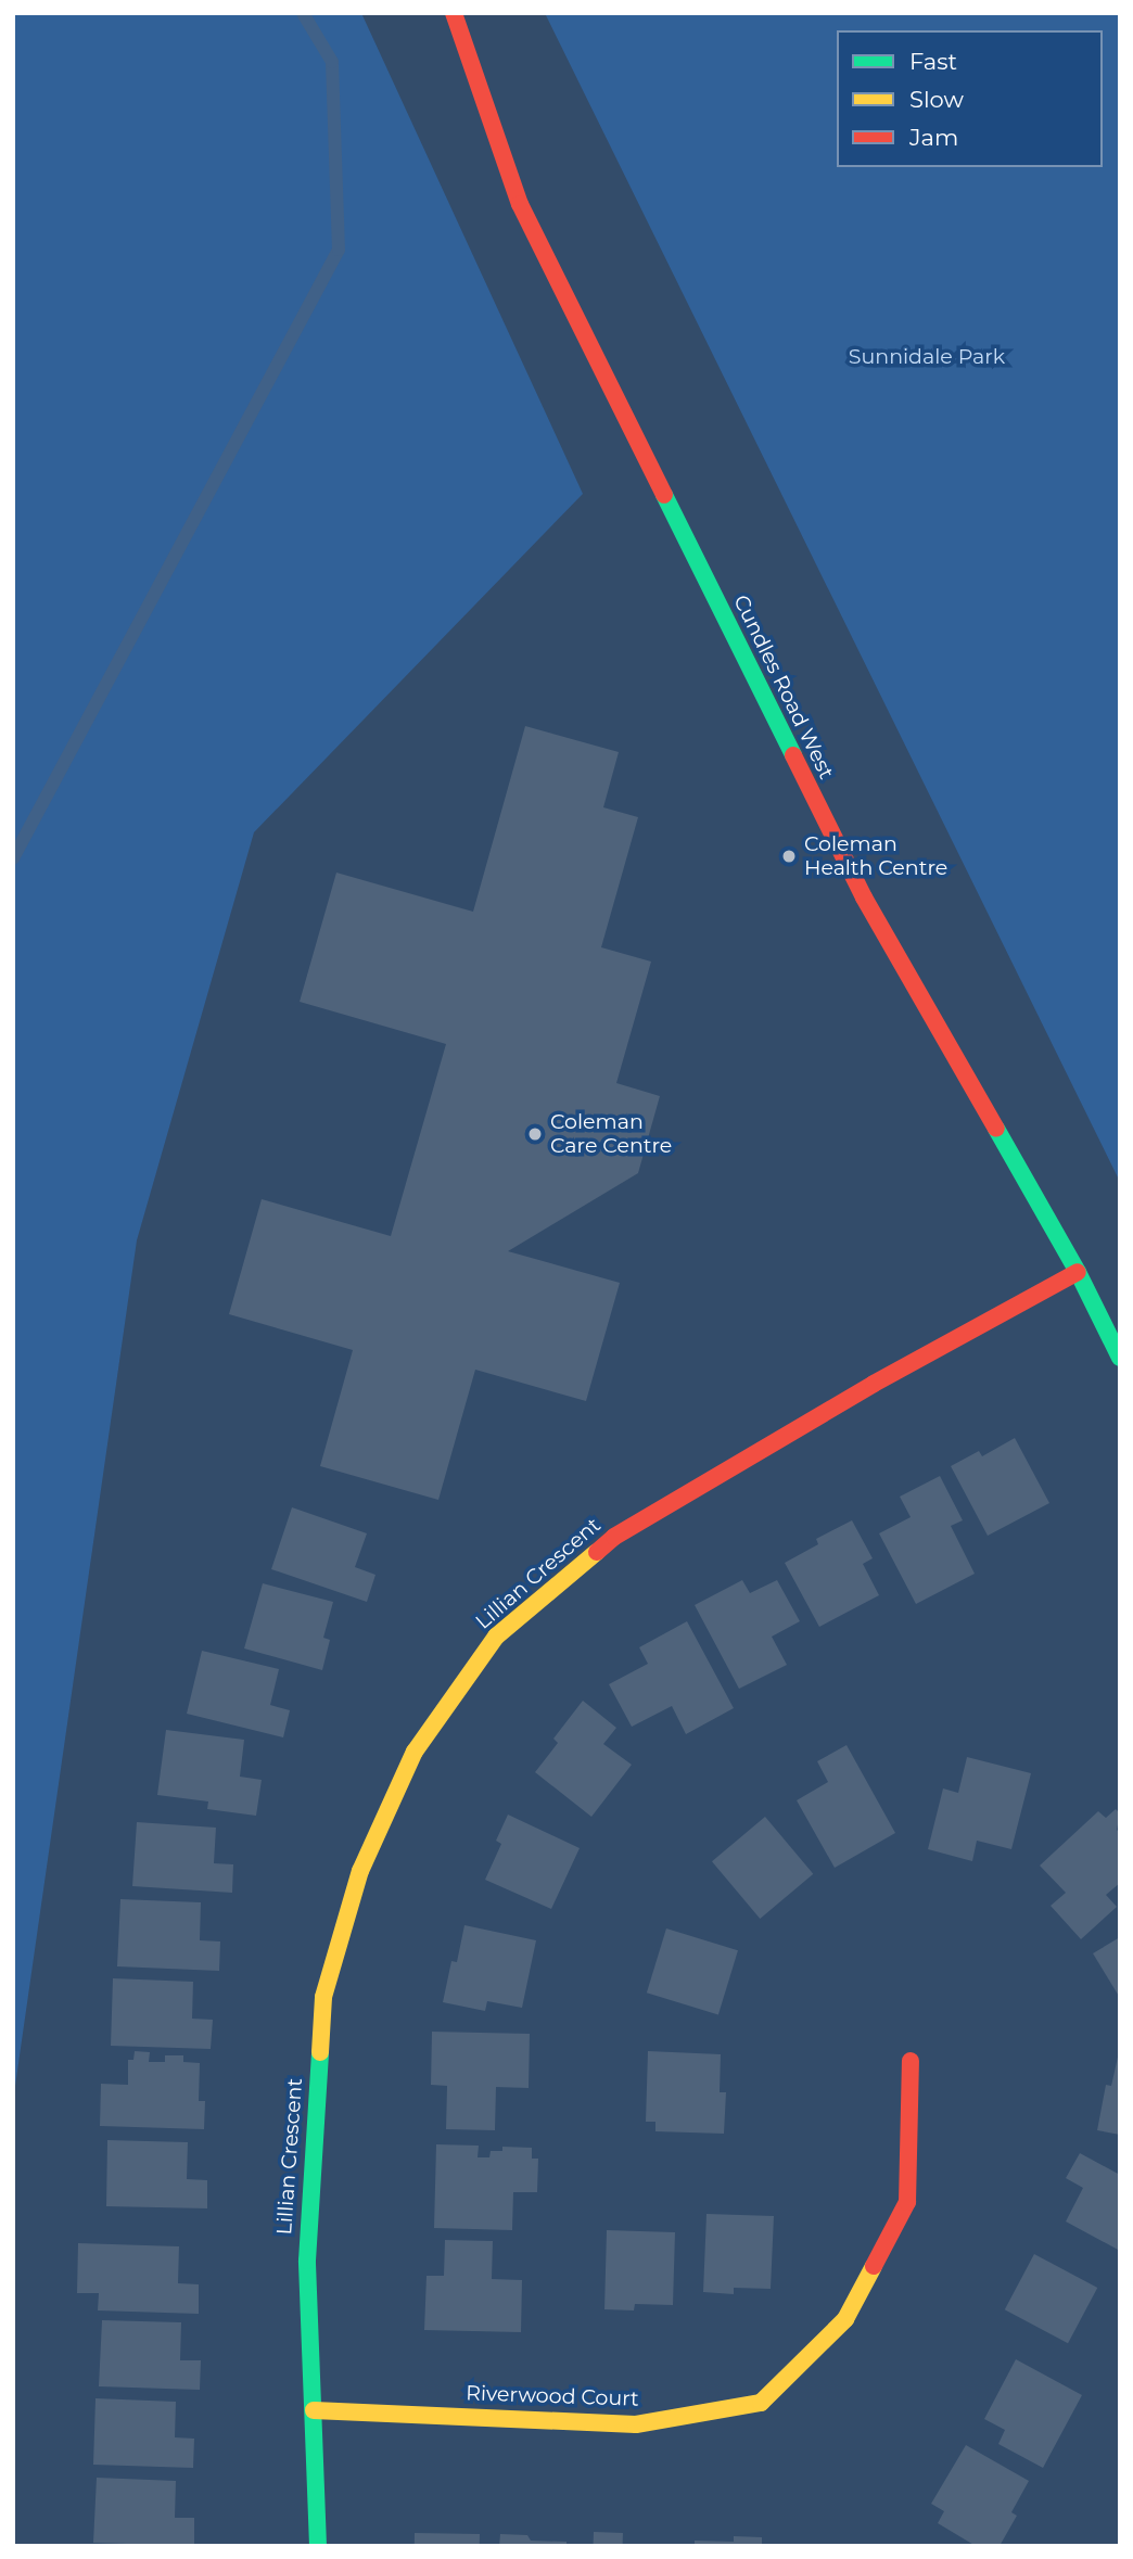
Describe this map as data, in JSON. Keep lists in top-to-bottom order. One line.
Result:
{"streets":{"street":["Cundles Road West","Lillian Crescent","Riverwood Court"]},"crossings":[["Cundles Road West","Lillian Crescent"],["Lillian Crescent","Riverwood Court"]],"parks":["Sunnidale Park"],"places":["Coleman Health Centre","Coleman Care Centre"],"legend":["Fast","Slow","Jam"]}
